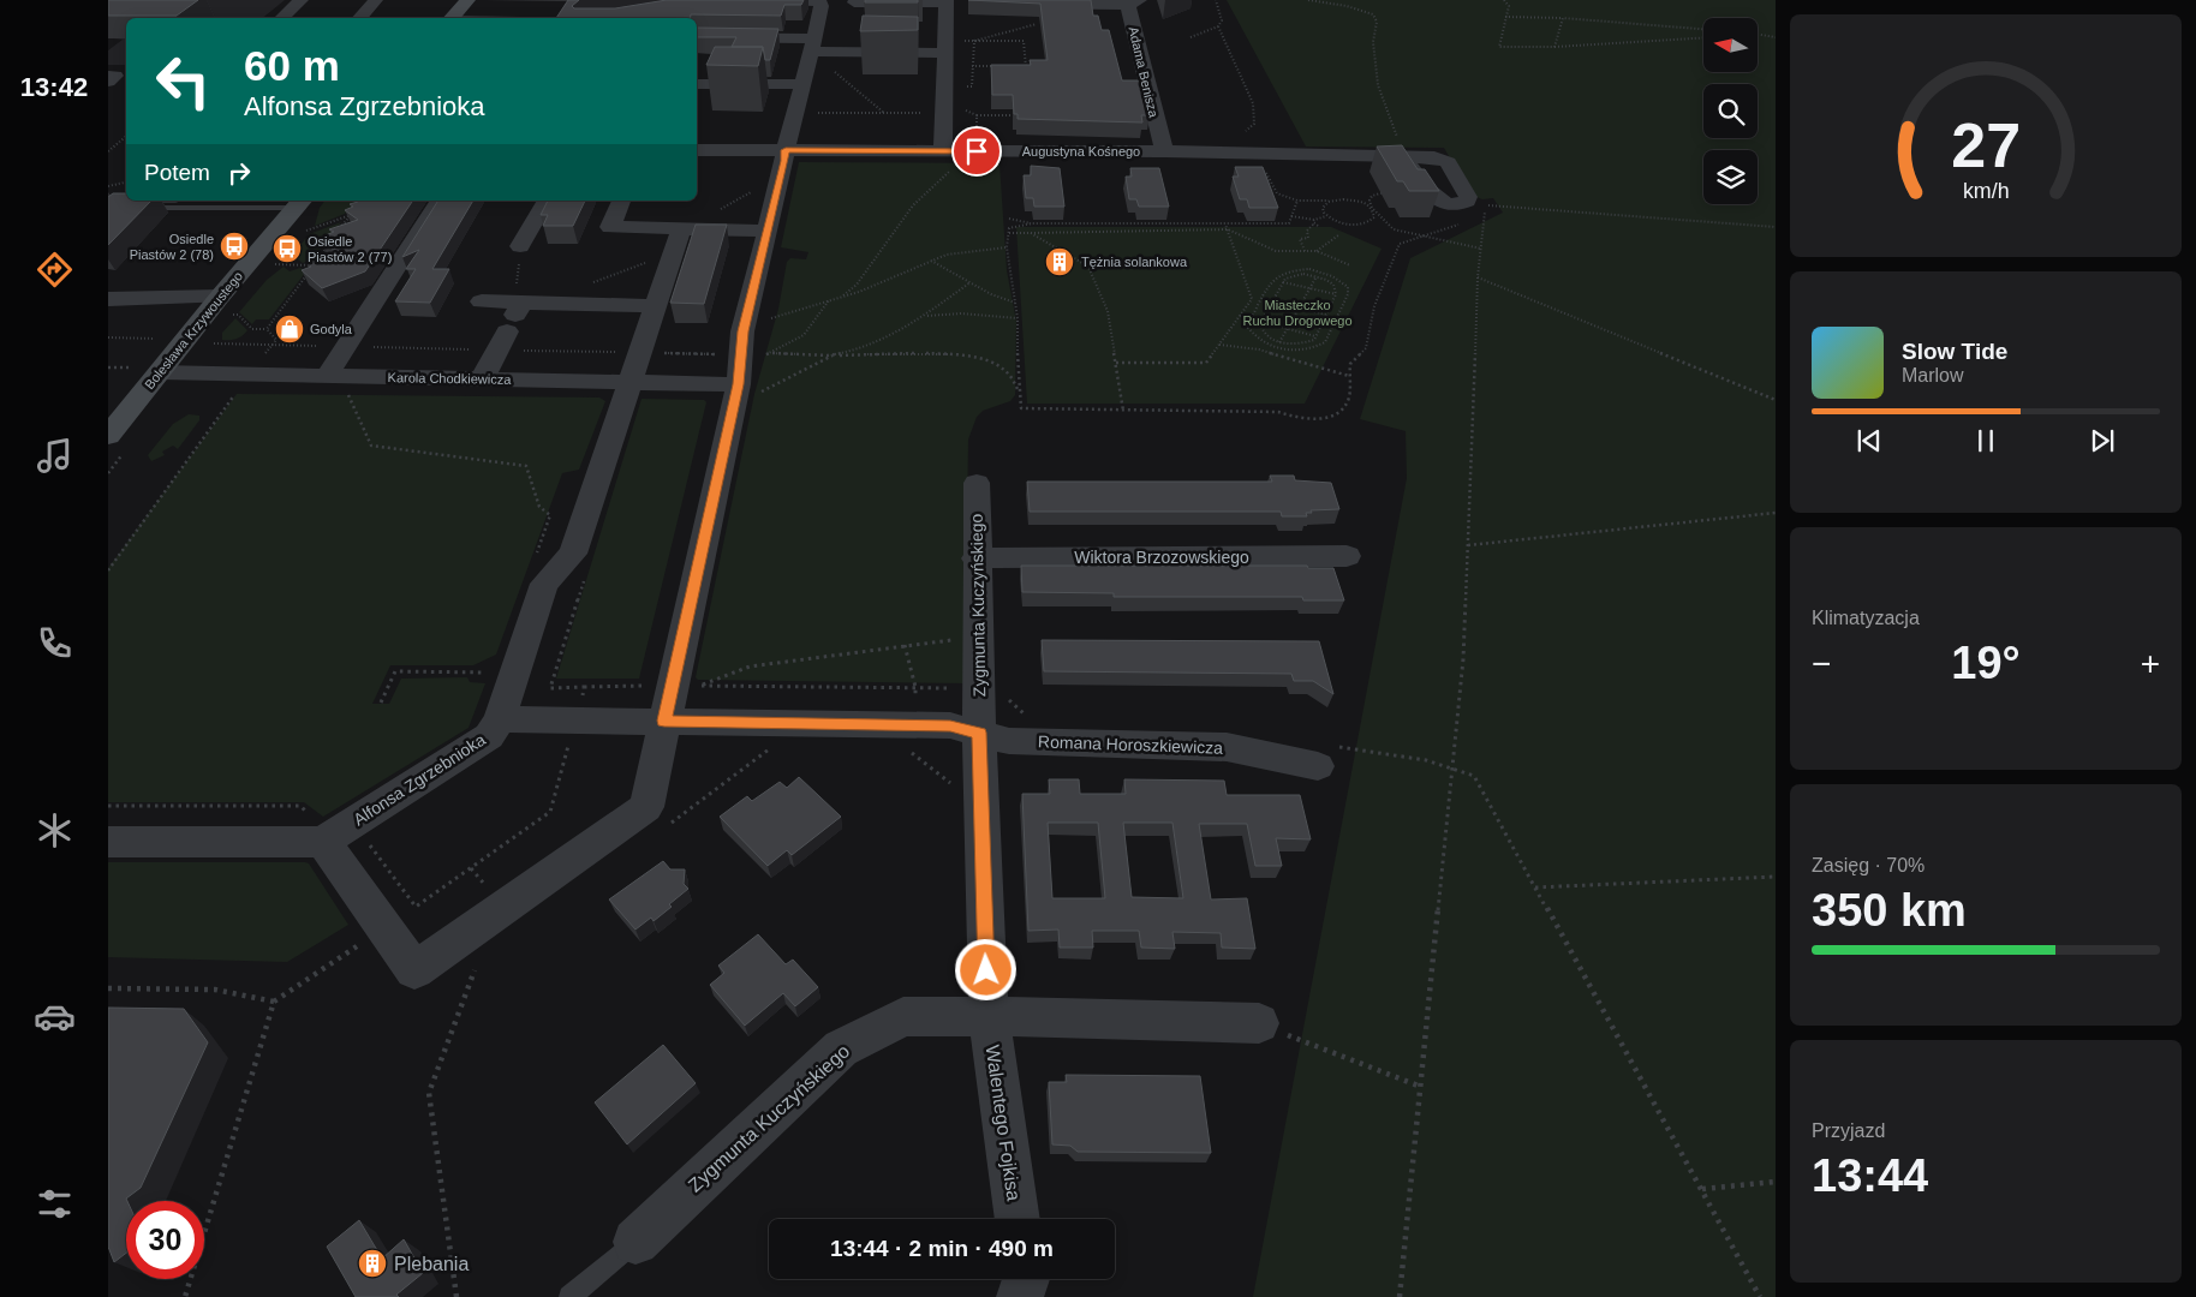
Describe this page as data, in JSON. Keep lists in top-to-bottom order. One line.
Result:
{"streets":{"street":["Adama Benisza","Augustyna Kośnego","Bolesława Krzywoustego","Karola Chodkiewicza","Wiktora Brzozowskiego","Zygmunta Kuczyńskiego","Romana Horoszkiewicza","Alfonsa Zgrzebnioka","Walentego Fojkisa"]},"crossings":[["Adama Benisza","Augustyna Kośnego"],["Bolesława Krzywoustego","Karola Chodkiewicza"],["Wiktora Brzozowskiego","Zygmunta Kuczyńskiego"],["Zygmunta Kuczyńskiego","Romana Horoszkiewicza"],["Zygmunta Kuczyńskiego","Alfonsa Zgrzebnioka"],["Zygmunta Kuczyńskiego","Walentego Fojkisa"],["Romana Horoszkiewicza","Alfonsa Zgrzebnioka"]],"parks":["Miasteczko Ruchu Drogowego"],"places":{"bus stop":["Osiedle Piastów 2 (78)","Osiedle Piastów 2 (77)"],"building":["Tężnia solankowa","Plebania"],"shop":["Godyla"]},"north":"left","page":{"tabs":"13:42","turn":["60 m","Alfonsa Zgrzebnioka"],"then":"Potem","song":["Slow Tide","Marlow"],"tile":["Klimatyzacja",["Zasięg · 70%","350 km"],["Przyjazd","13:44"]],"heat":["−","19°","+"],"limit":"30","trip":"13:44 · 2 min · 490 m","gauge":["27","km/h"]}}
